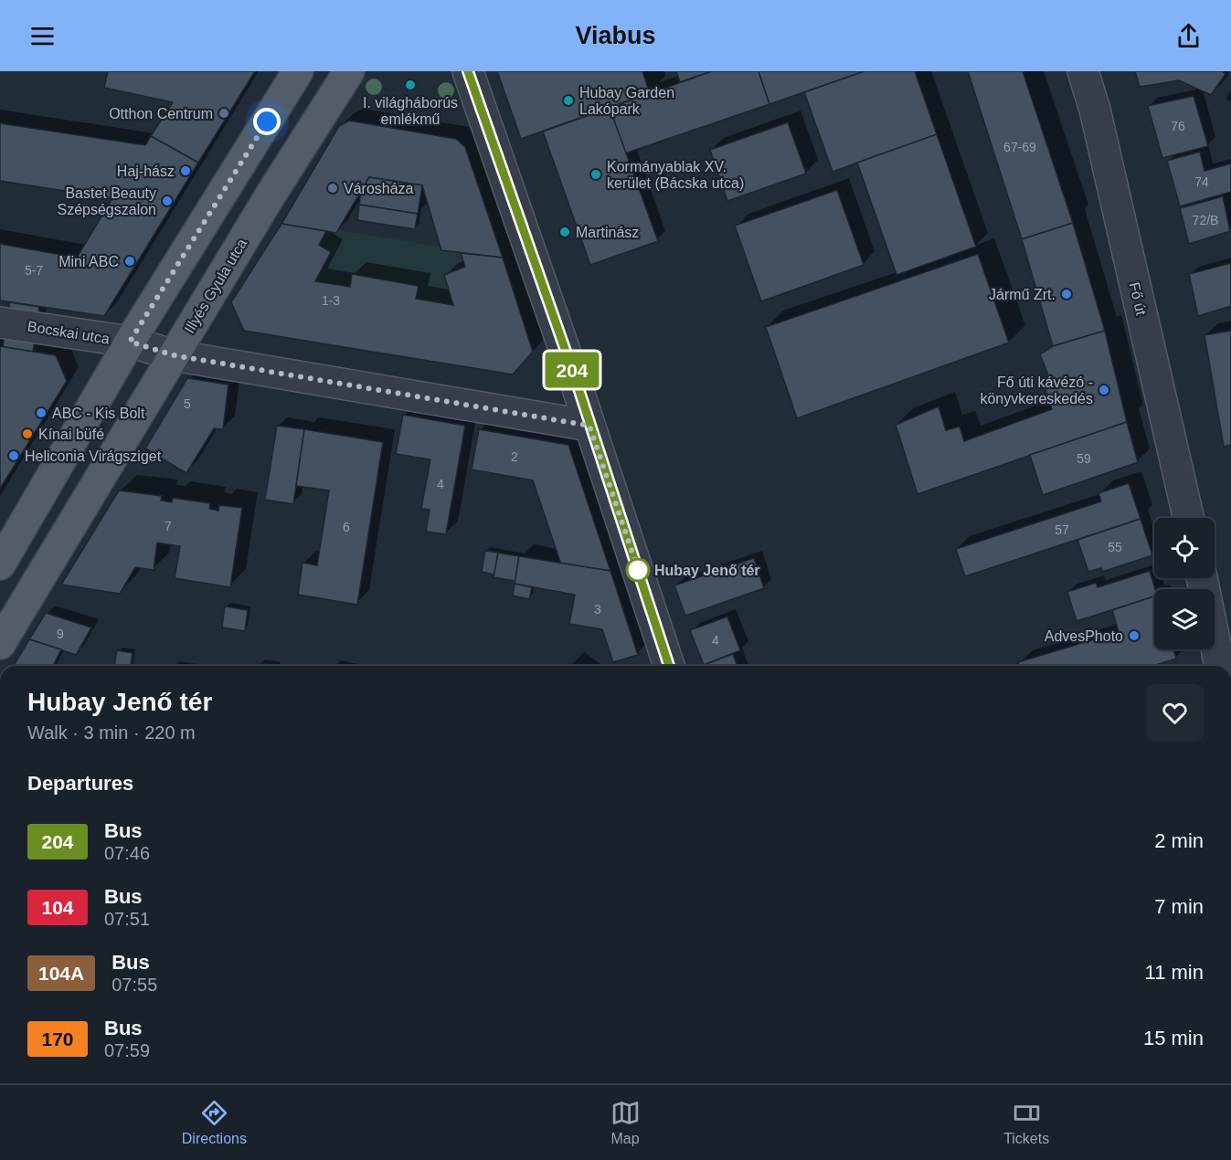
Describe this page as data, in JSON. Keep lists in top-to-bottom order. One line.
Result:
{"streets":{"main road":["Illyés Gyula utca"],"street":["Fő út","Bocskai utca"]},"crossings":[["Illyés Gyula utca","Bocskai utca"]],"places":["I. világháborús emlékmű","Hubay Garden Lakópark","Otthon Centrum","Haj-hász","Kormányablak XV. kerület (Bácska utca)","Városháza","Bastet Beauty Szépségszalon","Martinász","Mini ABC","Jármű Zrt.","Fő úti kávézó - könyvkereskedés","ABC - Kis Bolt","Kínai büfé","Heliconia Virágsziget","Hubay Jenő tér","AdvesPhoto"],"lines":["bus line 204"],"house_numbers":["76","67-69","74","72/B","5-7","1-3","5","2","59","4","7","6","57","55","3","9","4"],"page":{"header":"Viabus","on_map":"204","heading":[["Hubay Jenő tér","Walk · 3 min · 220 m"],"Departures"],"list":[{"mark":"204","name":"Bus","note":"07:46","value":"2 min"},{"mark":"104","name":"Bus","note":"07:51","value":"7 min"},{"mark":"104A","name":"Bus","note":"07:55","value":"11 min"},{"mark":"170","name":"Bus","note":"07:59","value":"15 min"}],"tabs":["Directions","Map","Tickets"]}}
